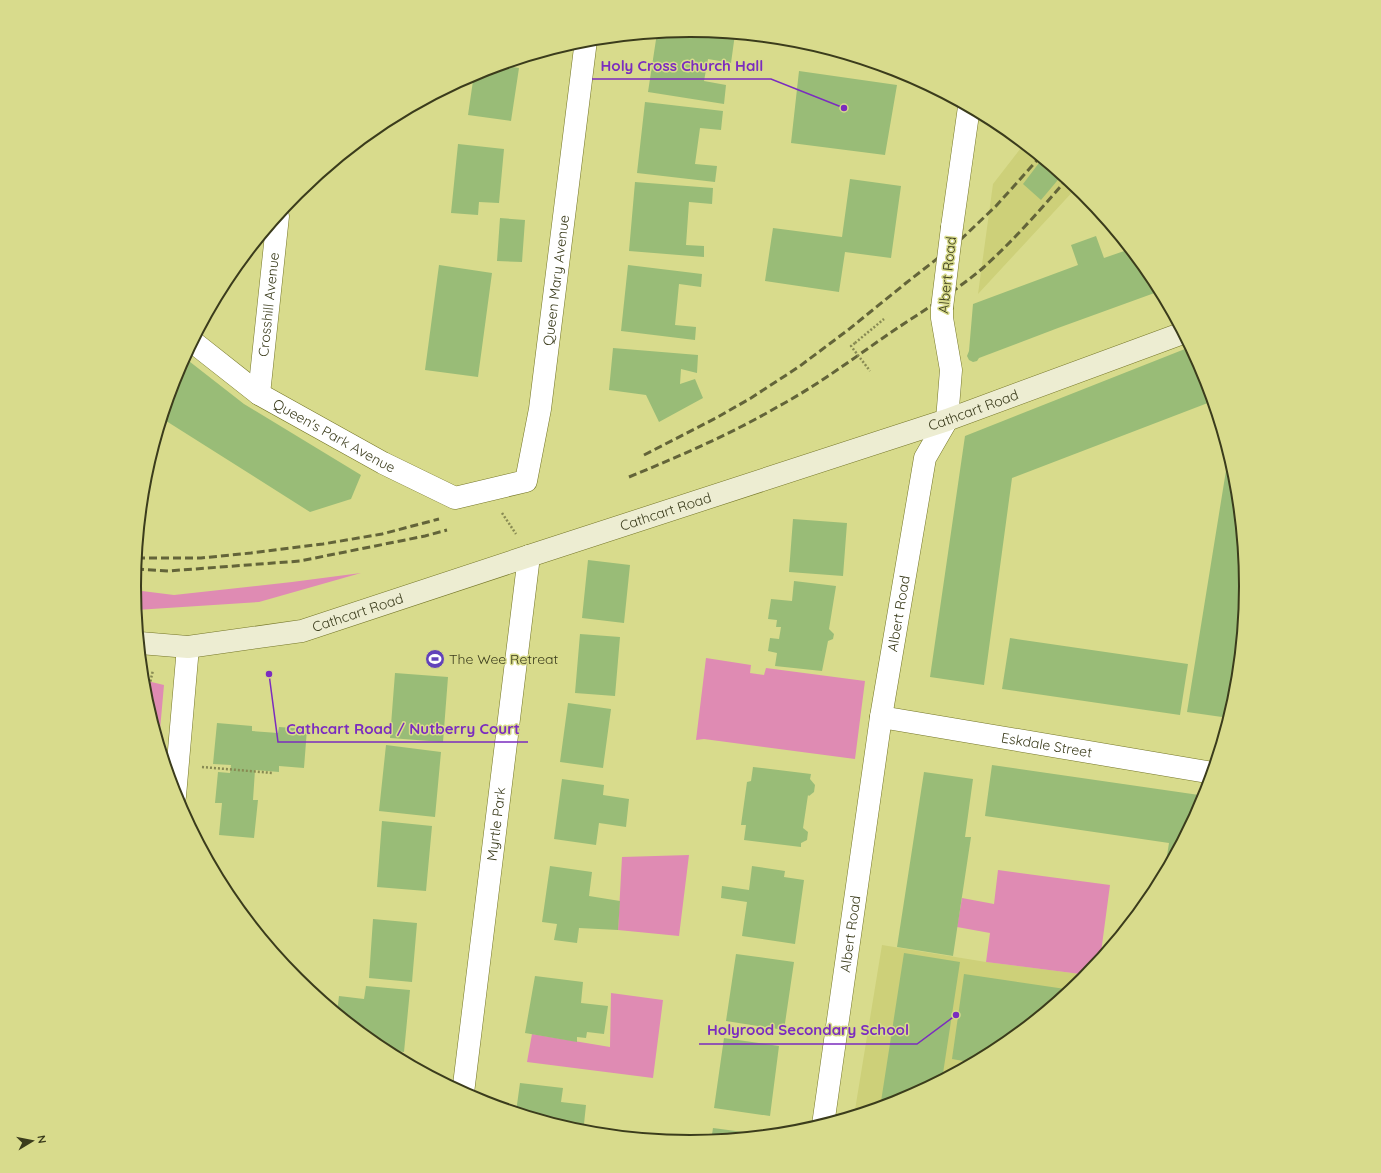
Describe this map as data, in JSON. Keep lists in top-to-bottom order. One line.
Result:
{"streets":{"street":["Albert Road","Queen Mary Avenue","Crosshill Avenue","Cathcart Road","Queen's Park Avenue","Eskdale Street","Myrtle Park"]},"crossings":[["Albert Road","Cathcart Road"],["Albert Road","Eskdale Street"],["Queen Mary Avenue","Queen's Park Avenue"],["Crosshill Avenue","Queen's Park Avenue"],["Cathcart Road","Myrtle Park"]],"places":{"other":["Holy Cross Church Hall","Cathcart Road / Nutberry Court","Holyrood Secondary School"],"sports":["The Wee Retreat"]},"north":"right"}
